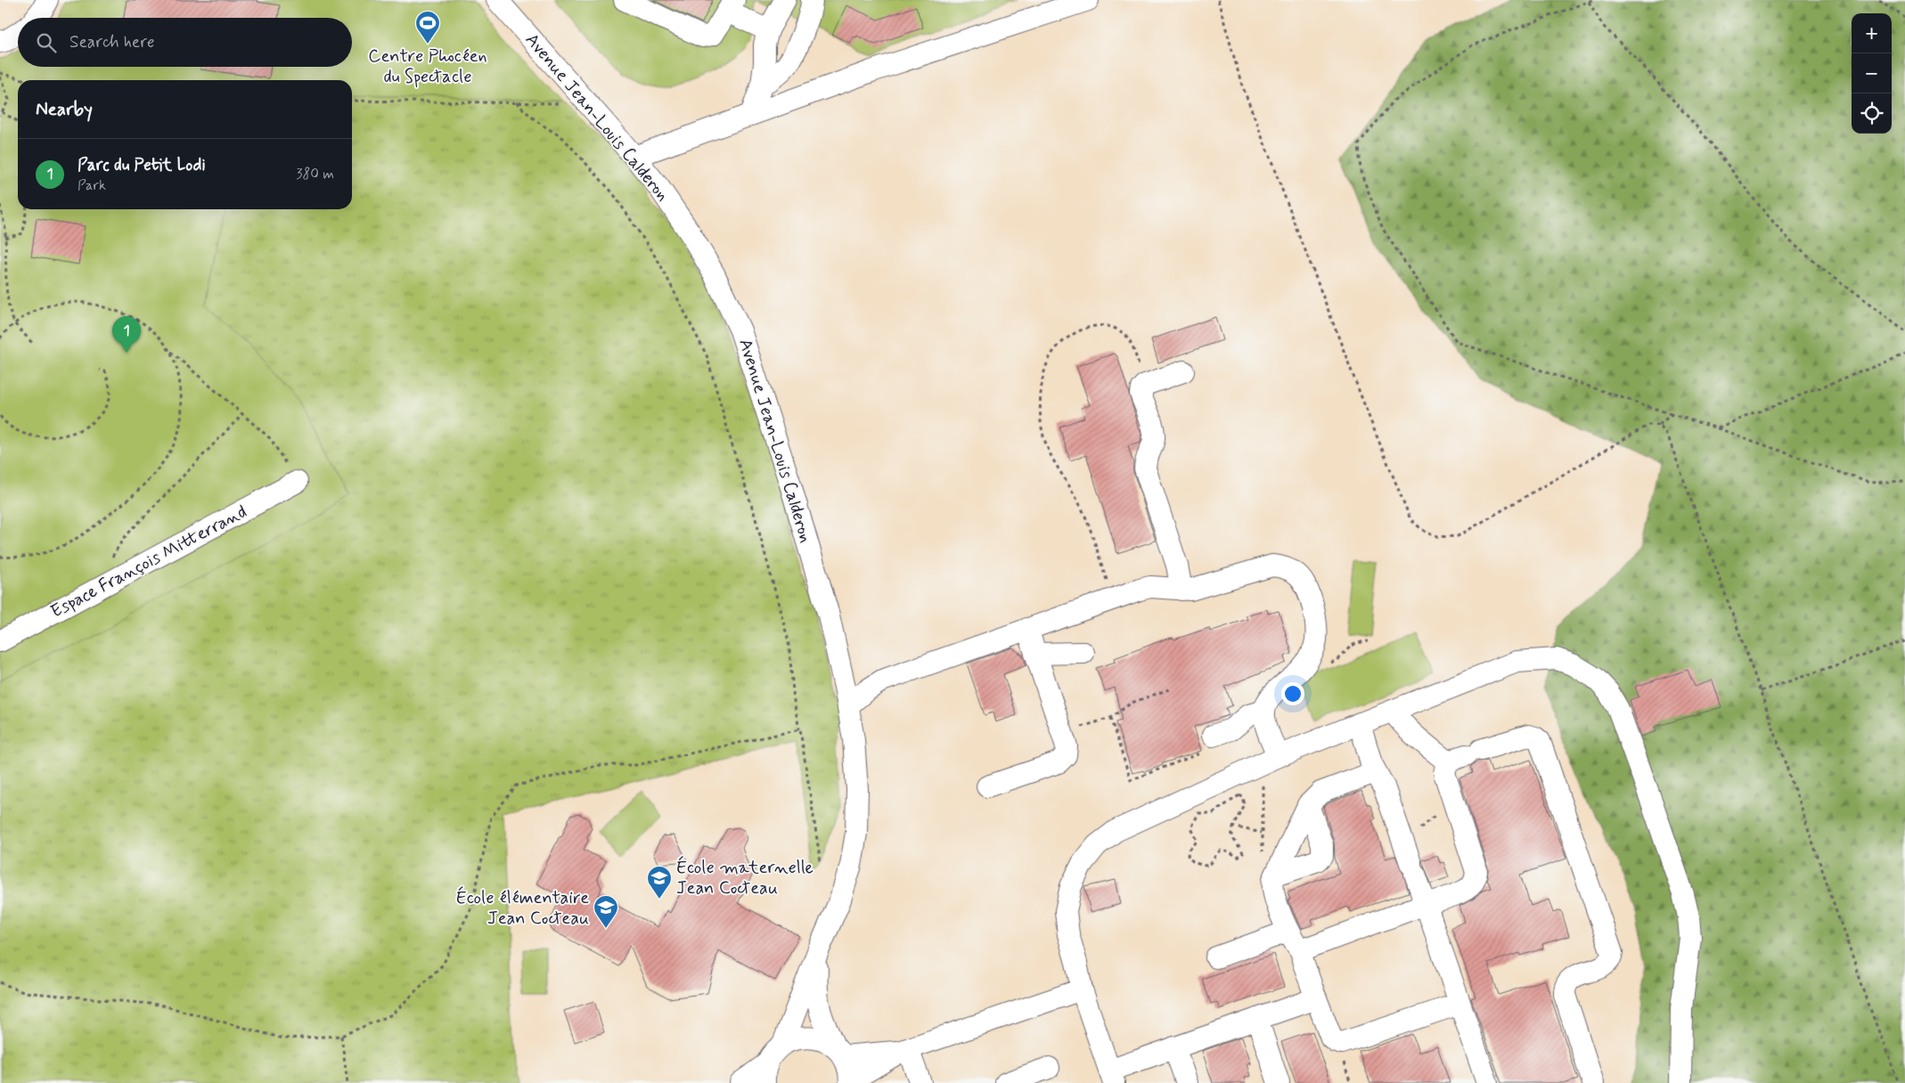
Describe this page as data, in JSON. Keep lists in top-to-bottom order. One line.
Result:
{"streets":{"street":["Avenue Jean-Louis Calderon","Espace François Mitterrand"]},"places":{"sports":["Centre Phocéen du Spectacle"],"school or university":["École maternelle Jean Cocteau","École élémentaire Jean Cocteau"]},"page":{"map_buttons":["+","−"],"search":"Search here","heading":"Nearby","list":[{"mark":"1","name":"Parc du Petit Lodi","note":"Park","value":"380 m"}],"pins":"1"}}
